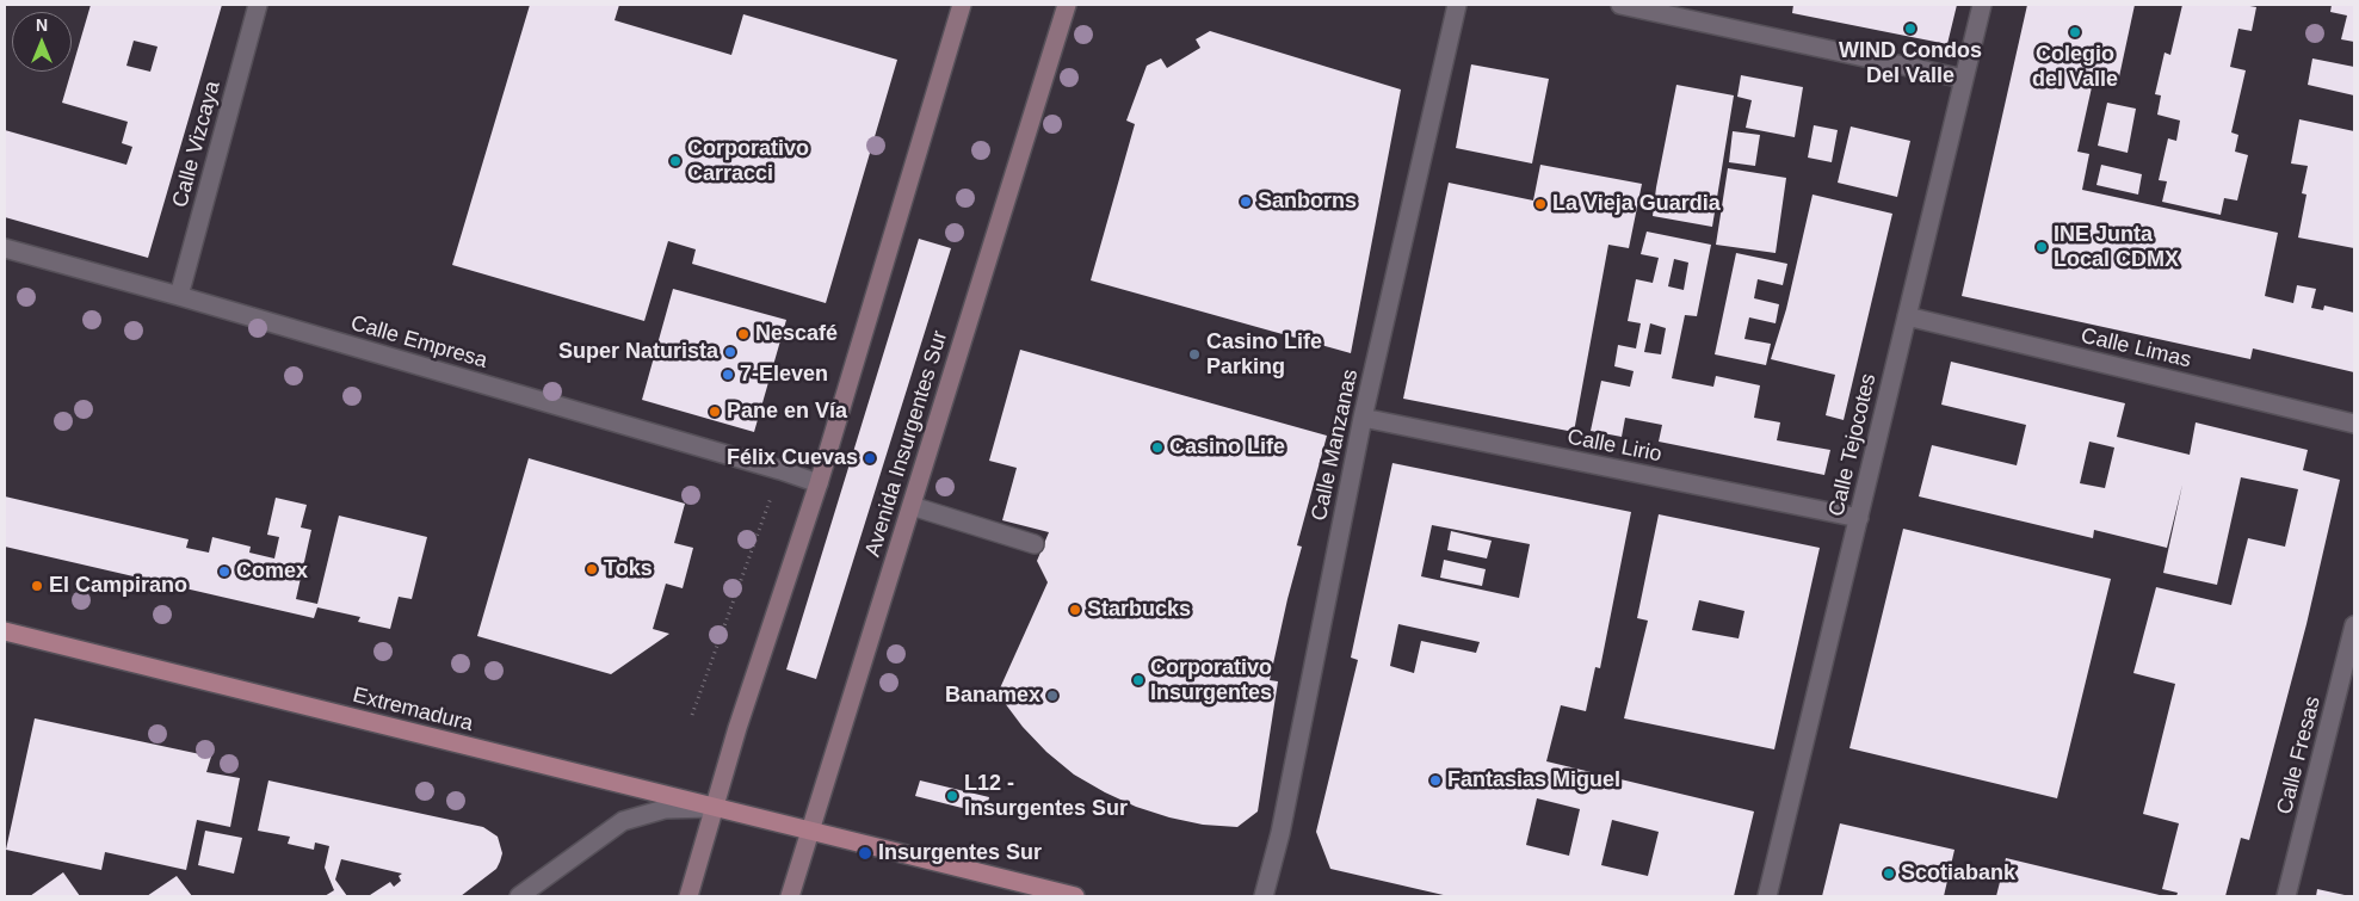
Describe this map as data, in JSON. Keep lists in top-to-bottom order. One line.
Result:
{"streets":{"main road":["Avenida Insurgentes Sur","Extremadura"],"street":["Calle Vizcaya","Calle Empresa","Calle Limas","Calle Manzanas","Calle Tejocotes","Calle Lirio","Calle Fresas"]},"crossings":[["Calle Vizcaya","Calle Empresa"],["Calle Limas","Calle Tejocotes"],["Avenida Insurgentes Sur","Extremadura"],["Calle Manzanas","Calle Lirio"],["Calle Tejocotes","Calle Lirio"]],"places":["WIND Condos Del Valle","Colegio del Valle","Corporativo Carracci","Sanborns","La Vieja Guardia","INE Junta Local CDMX","Nescafé","Super Naturista","Casino Life Parking","7-Eleven","Pane en Vía","Casino Life","Félix Cuevas","Toks","Comex","El Campirano","Starbucks","Corporativo Insurgentes","Banamex","Fantasias Miguel","L12 - Insurgentes Sur","Insurgentes Sur","Scotiabank"],"north":"top"}
